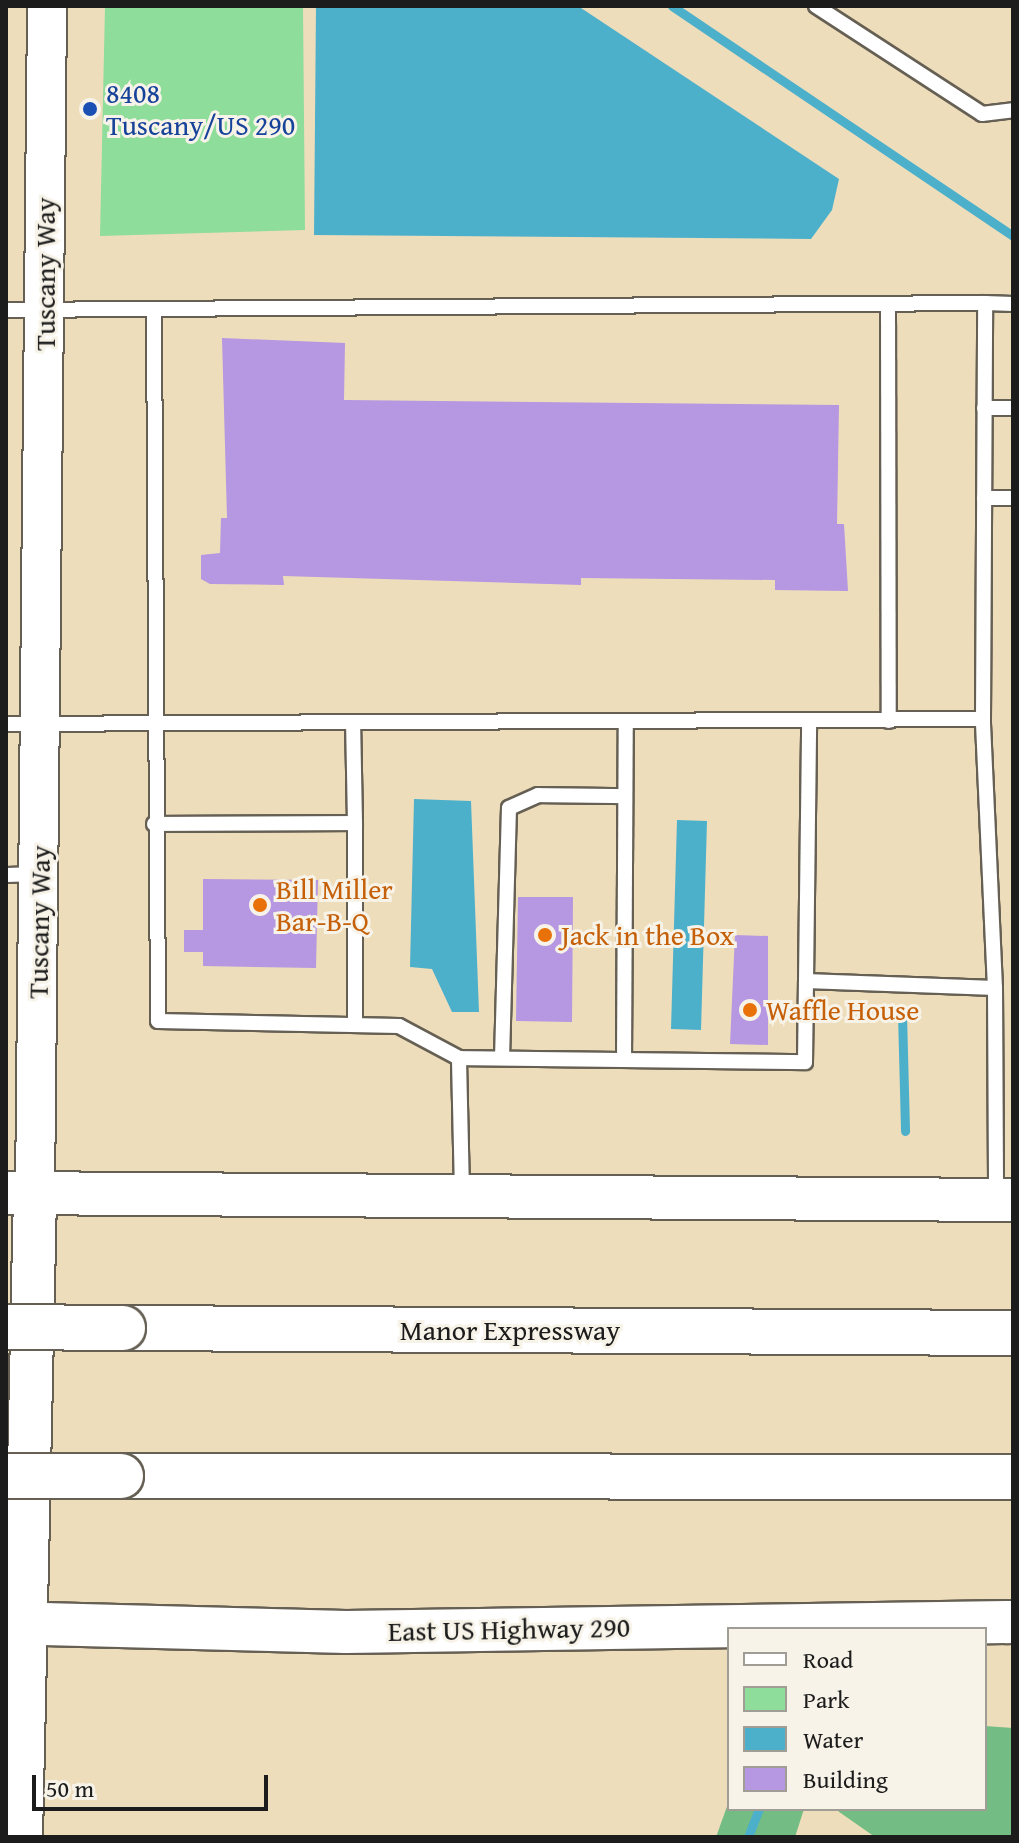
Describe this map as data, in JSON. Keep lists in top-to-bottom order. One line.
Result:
{"streets":{"highway":["Manor Expressway"],"main road":["Tuscany Way","East US Highway 290"]},"crossings":[["Tuscany Way","East US Highway 290"]],"places":["8408 Tuscany/US 290","Bill Miller Bar-B-Q","Jack in the Box","Waffle House"],"legend":["Road","Park","Water","Building"],"scale_bar":"50 m"}
